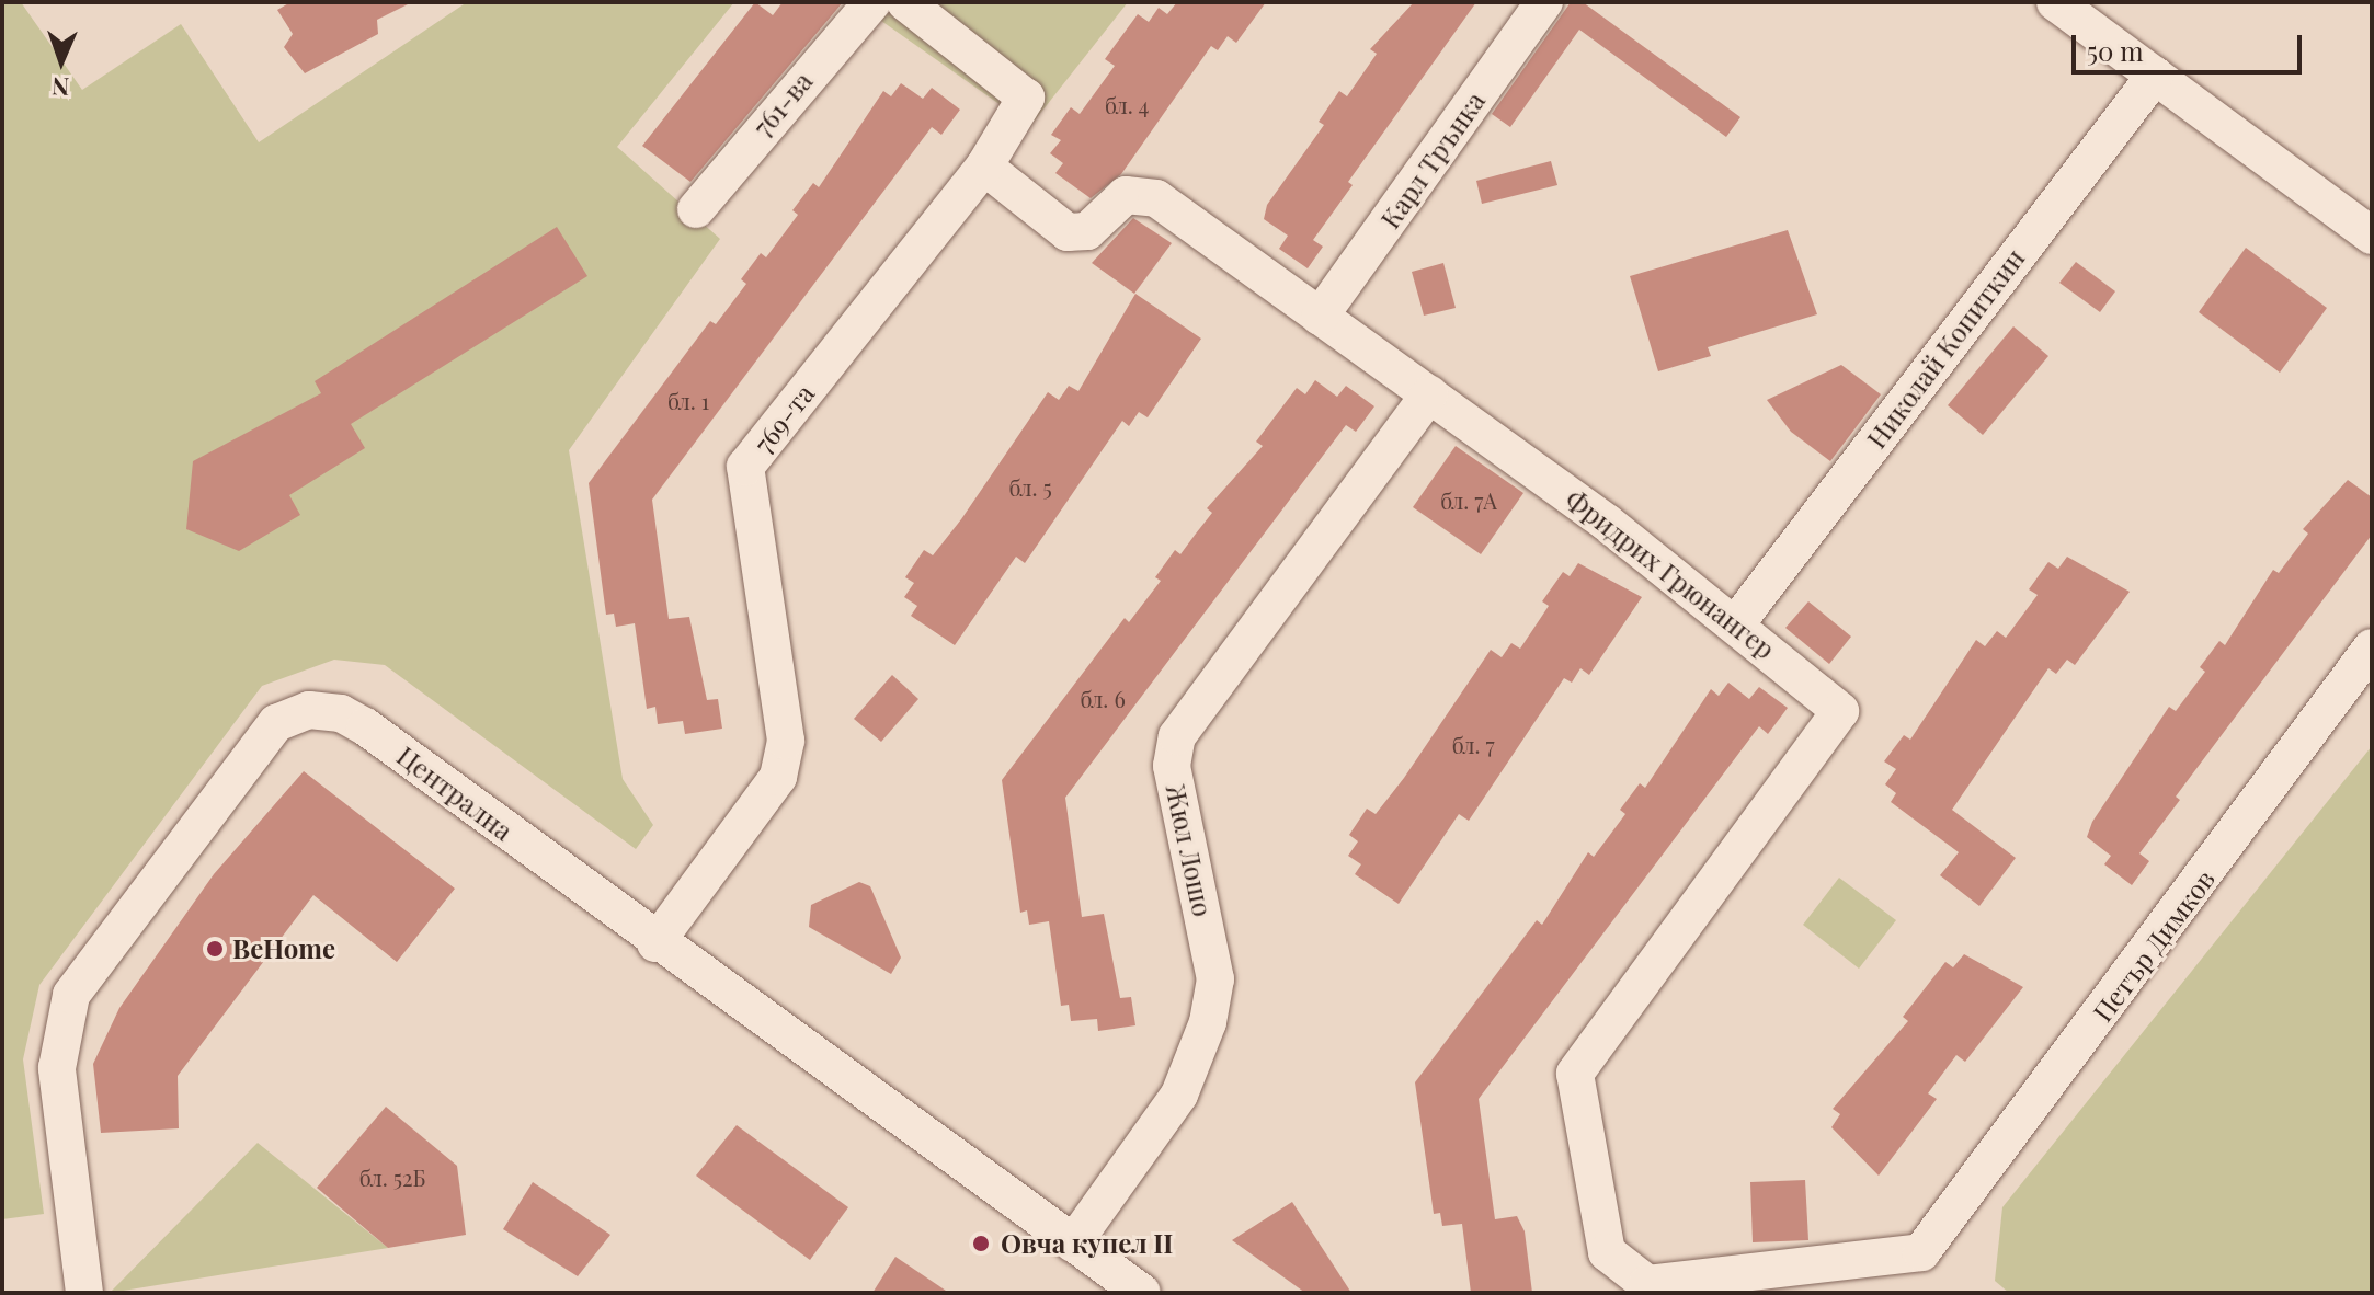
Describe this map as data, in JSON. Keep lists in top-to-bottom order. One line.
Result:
{"streets":{"street":["761-ва","Карл Трънка","Николай Копиткин","769-та","Фридрих Грюнангер","Централна","Жюл Лошо","Петър Димков"]},"crossings":[["Карл Трънка","Фридрих Грюнангер"],["Николай Копиткин","Фридрих Грюнангер"],["769-та","Фридрих Грюнангер"],["769-та","Централна"],["Фридрих Грюнангер","Жюл Лошо"],["Фридрих Грюнангер","Петър Димков"],["Централна","Жюл Лошо"]],"places":["BeHome","Овча купел II"],"house_numbers":["бл. 4","бл. 1","бл. 5","бл. 7А","бл. 6","бл. 7","бл. 52Б"],"scale_bar":"50 m","north":"bottom"}
